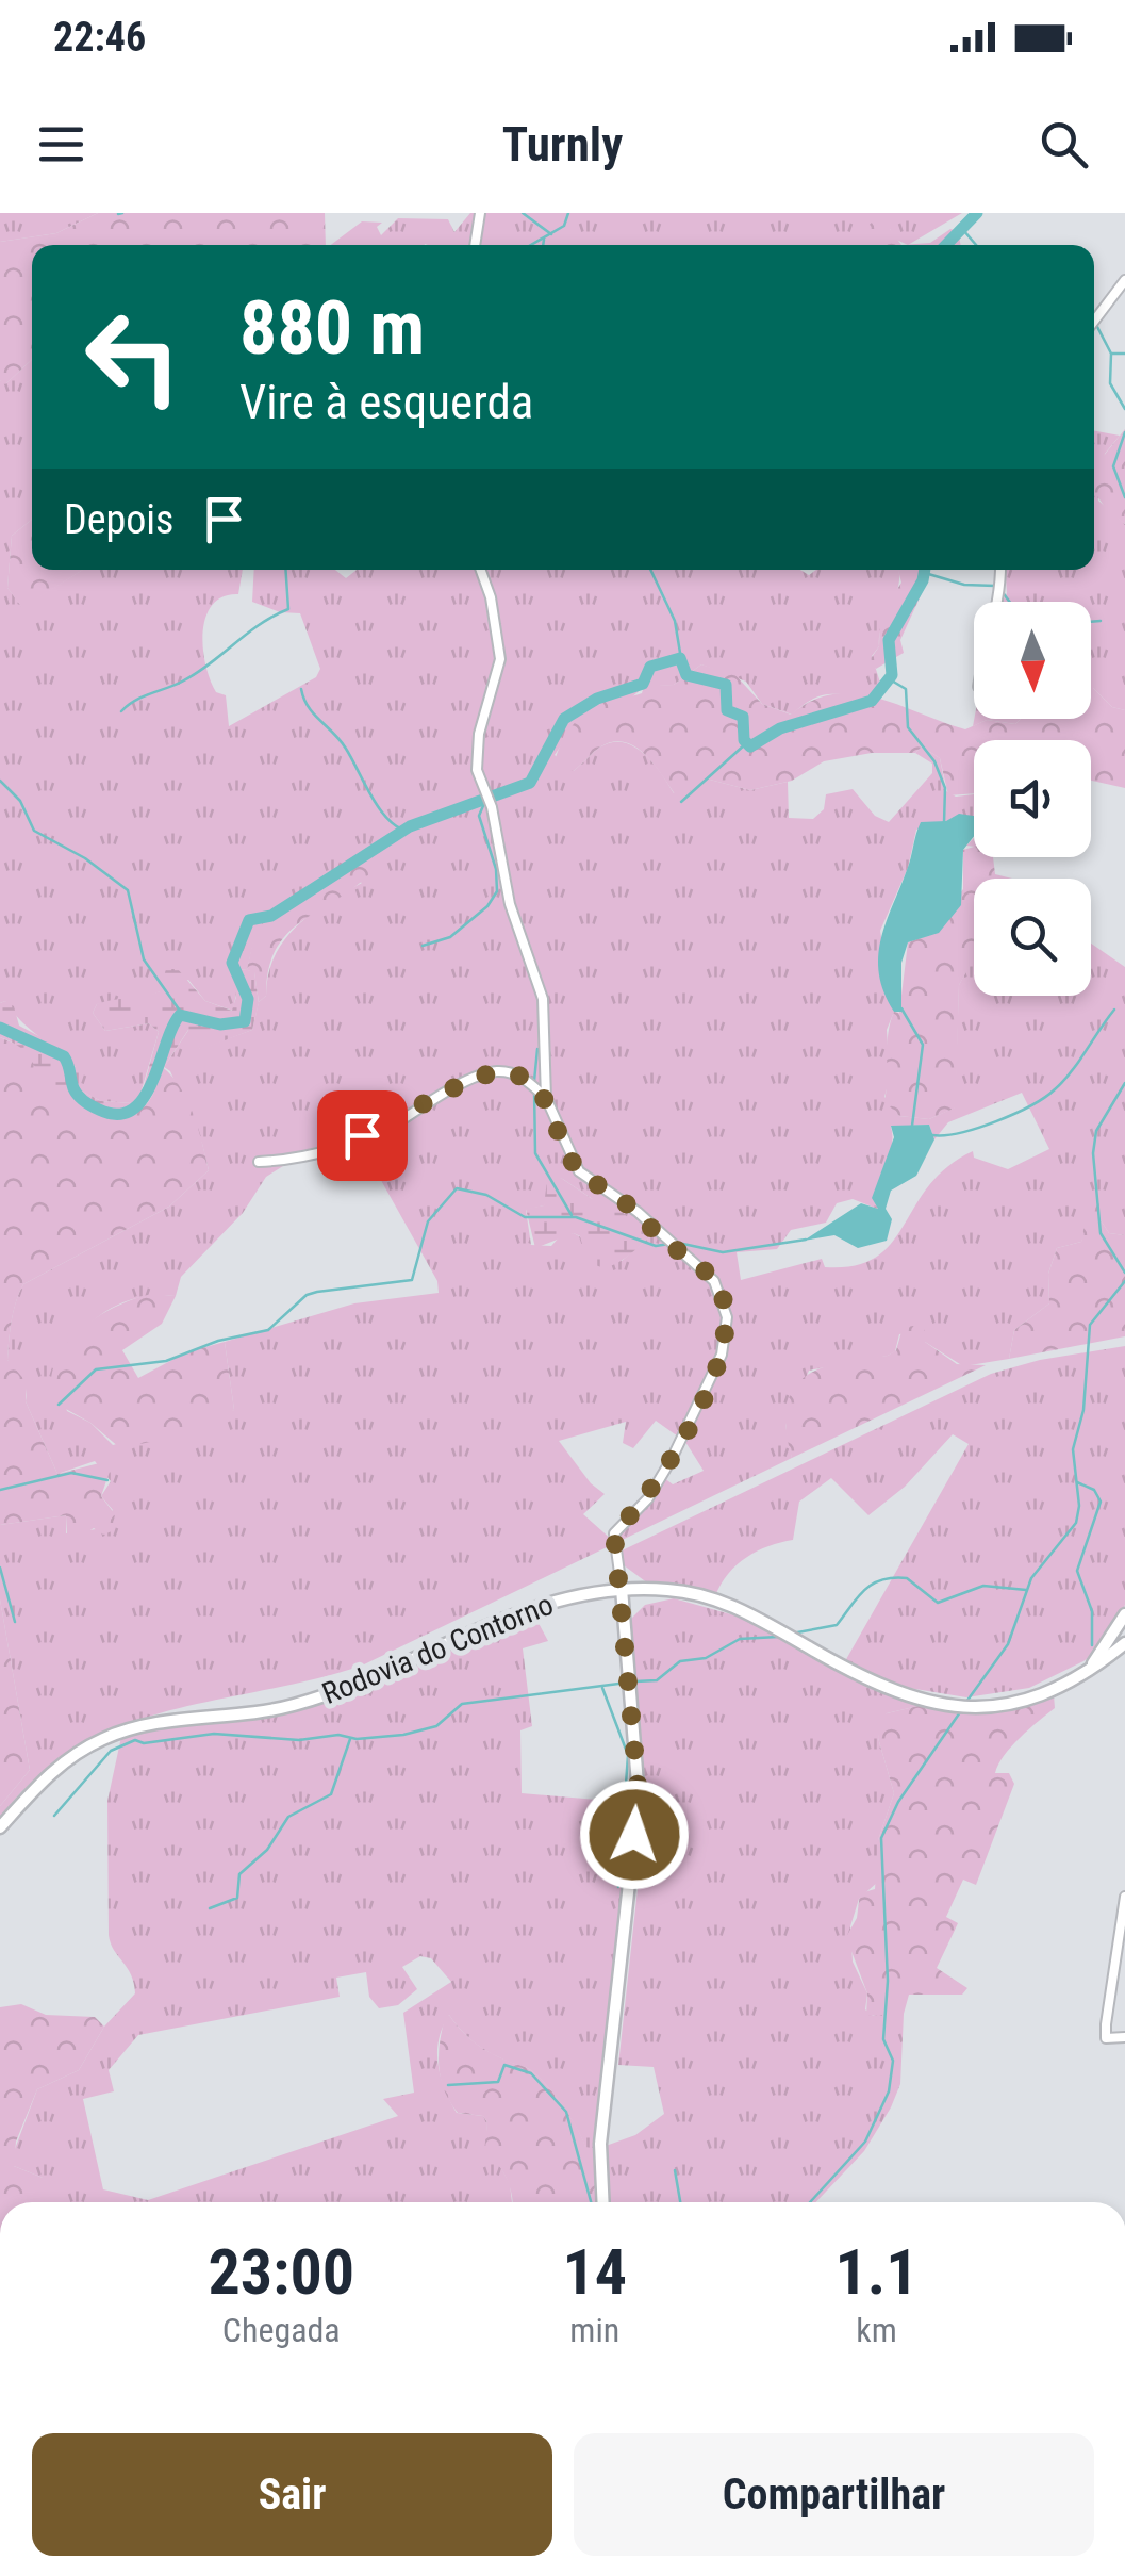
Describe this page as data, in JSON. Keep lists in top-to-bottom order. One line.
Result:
{"streets":{"main road":["Rodovia do Contorno"]},"north":"bottom","page":{"status":"22:46","header":"Turnly","turn":["880 m","Vire à esquerda"],"then":"Depois","eta":["23:00","Chegada","14","min","1.1","km"],"buttons":["Sair","Compartilhar"]}}
